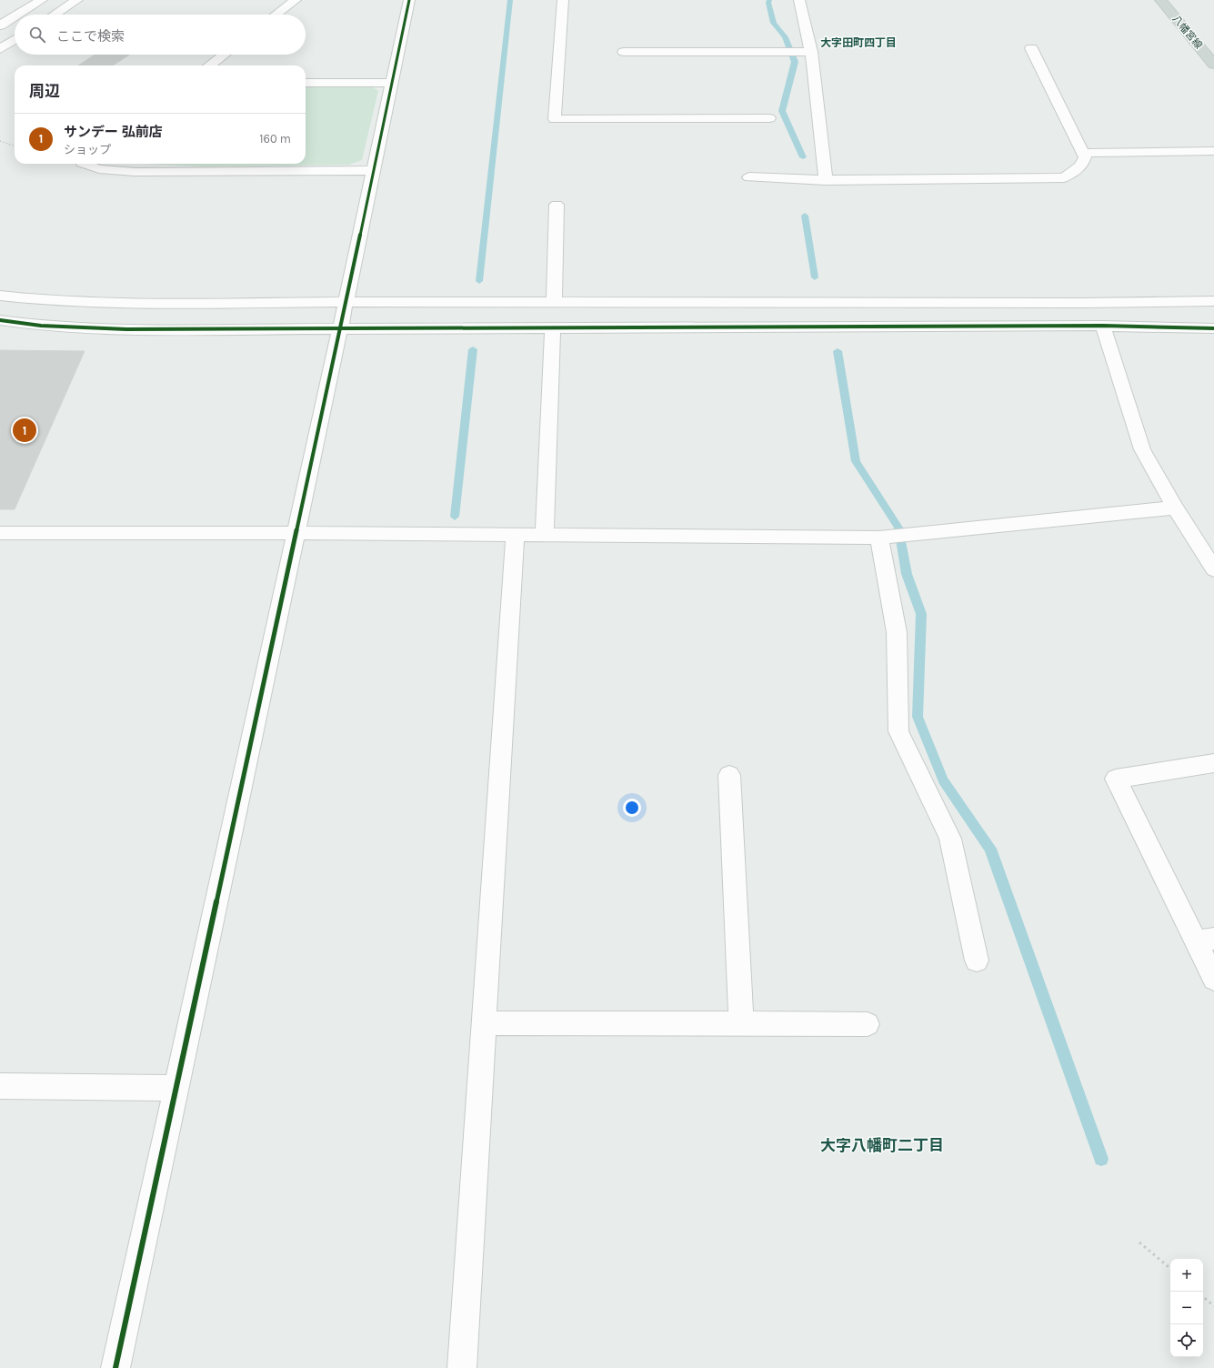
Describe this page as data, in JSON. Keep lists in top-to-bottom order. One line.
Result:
{"streets":{"main road":["八幡宮線"]},"districts":["大字田町四丁目","大字八幡町二丁目"],"page":{"search":"ここで検索","heading":"周辺","list":[{"mark":"1","name":"サンデー 弘前店","note":"ショップ","value":"160 m"}],"pins":"1","map_buttons":["+","−"]}}
